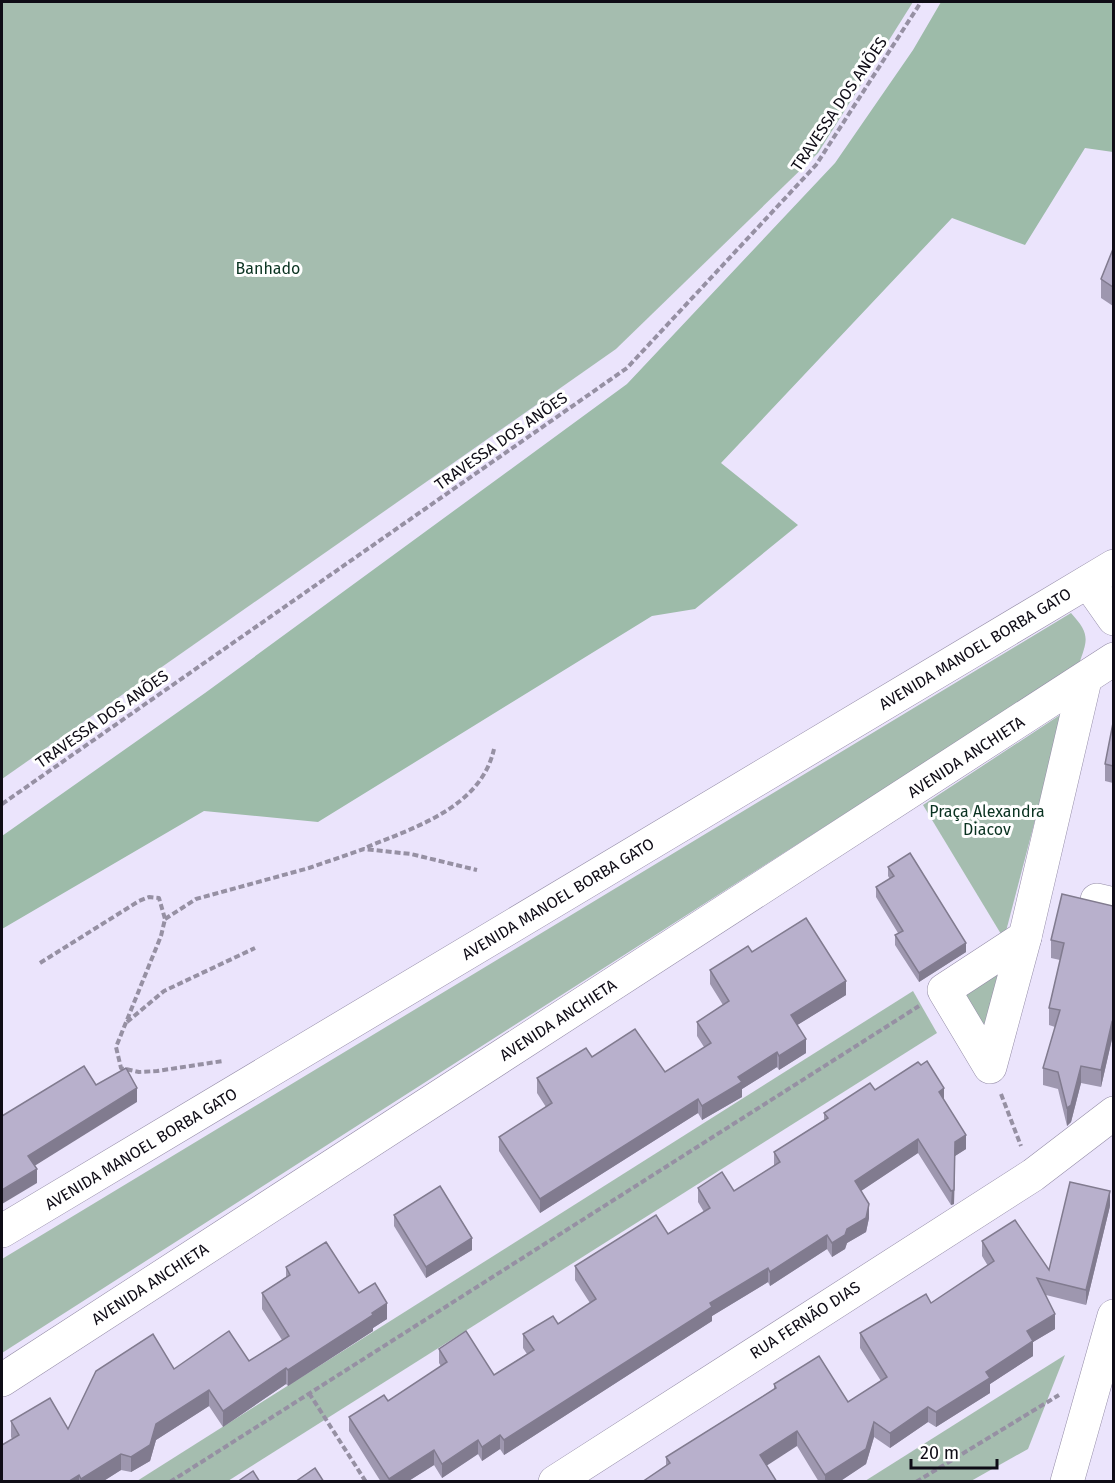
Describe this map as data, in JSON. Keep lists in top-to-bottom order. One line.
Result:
{"streets":{"main road":["AVENIDA MANOEL BORBA GATO","AVENIDA ANCHIETA","RUA FERNÃO DIAS"],"path":["TRAVESSA DOS ANÕES"]},"parks":["Banhado","Praça Alexandra Diacov"],"scale_bar":"20 m"}
